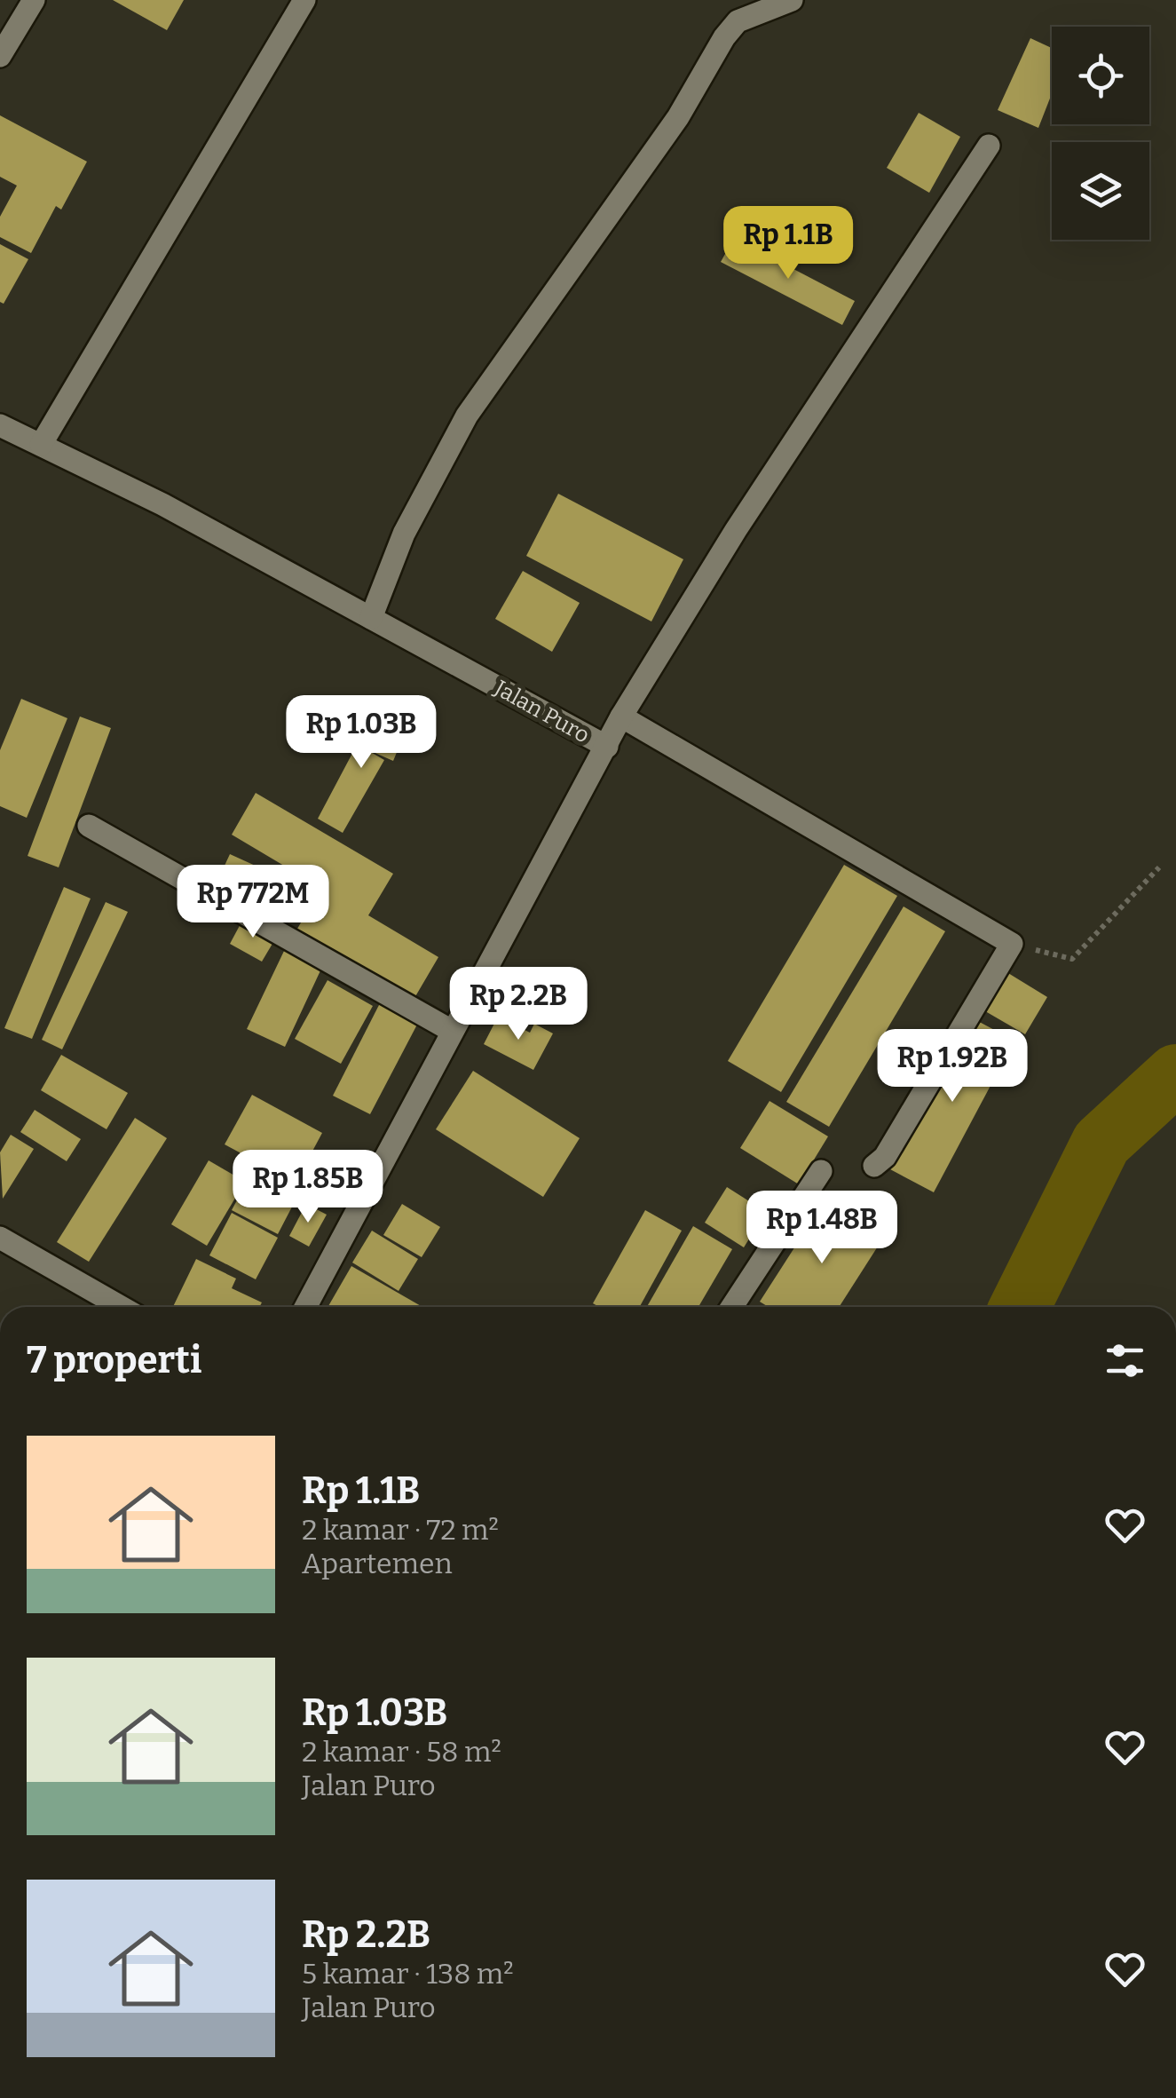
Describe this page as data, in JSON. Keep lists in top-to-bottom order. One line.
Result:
{"streets":{"street":["Jalan Puro"]},"page":{"price":["Rp 1.1B","Rp 1.03B","Rp 772M","Rp 2.2B","Rp 1.92B","Rp 1.85B","Rp 1.48B"],"heading":"7 properti","list":[{"name":"Rp 1.1B","note":"2 kamar · 72 m² · Apartemen"},{"name":"Rp 1.03B","note":"2 kamar · 58 m² · Jalan Puro"},{"name":"Rp 2.2B","note":"5 kamar · 138 m² · Jalan Puro"}]}}
